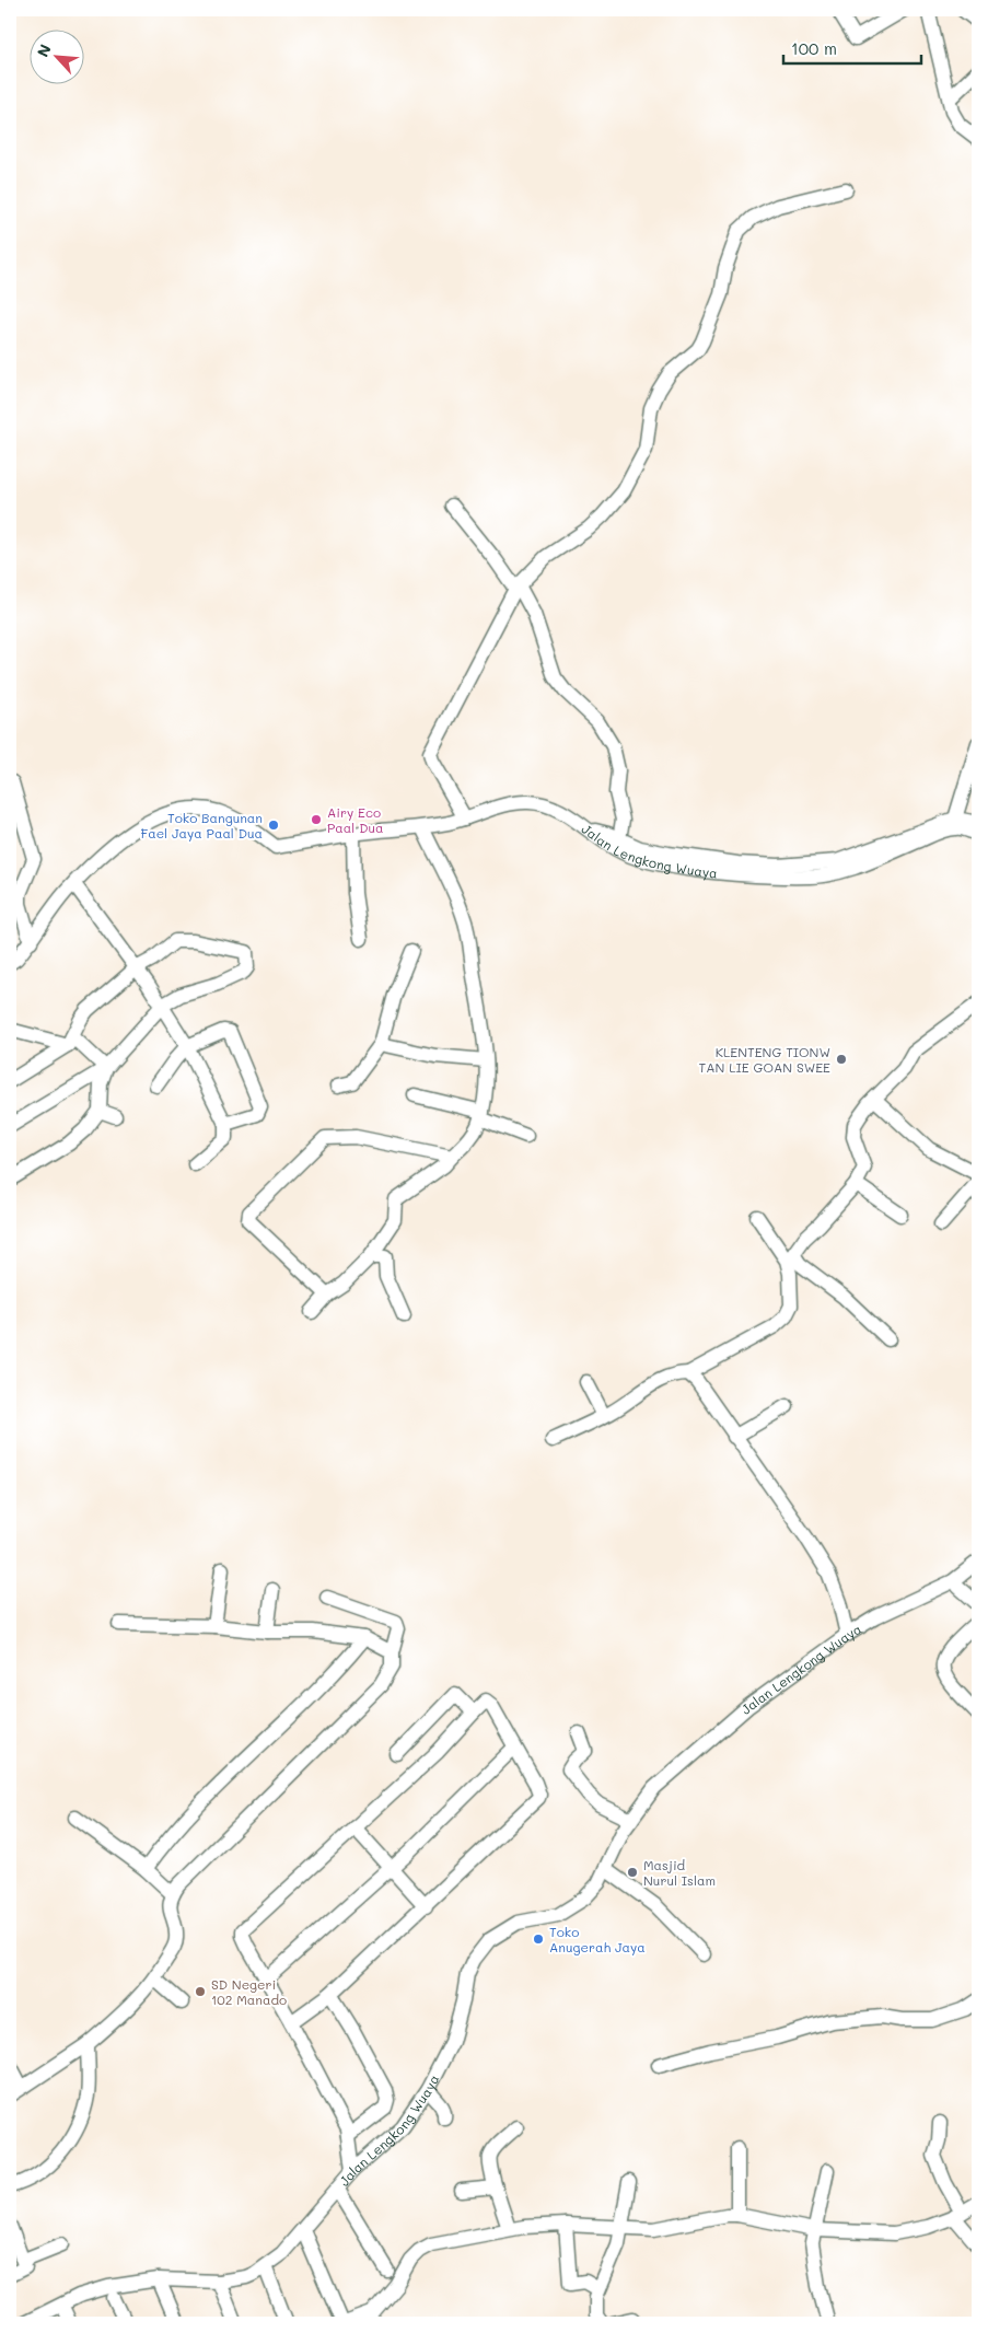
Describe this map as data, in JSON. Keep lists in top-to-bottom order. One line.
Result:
{"streets":{"street":["Jalan Lengkong Wuaya"]},"places":["Airy Eco Paal Dua","Toko Bangunan Fael Jaya Paal Dua","KLENTENG TIONW TAN LIE GOAN SWEE","Masjid Nurul Islam","Toko Anugerah Jaya","SD Negeri 102 Manado"],"scale_bar":"100 m","north":"top left"}
